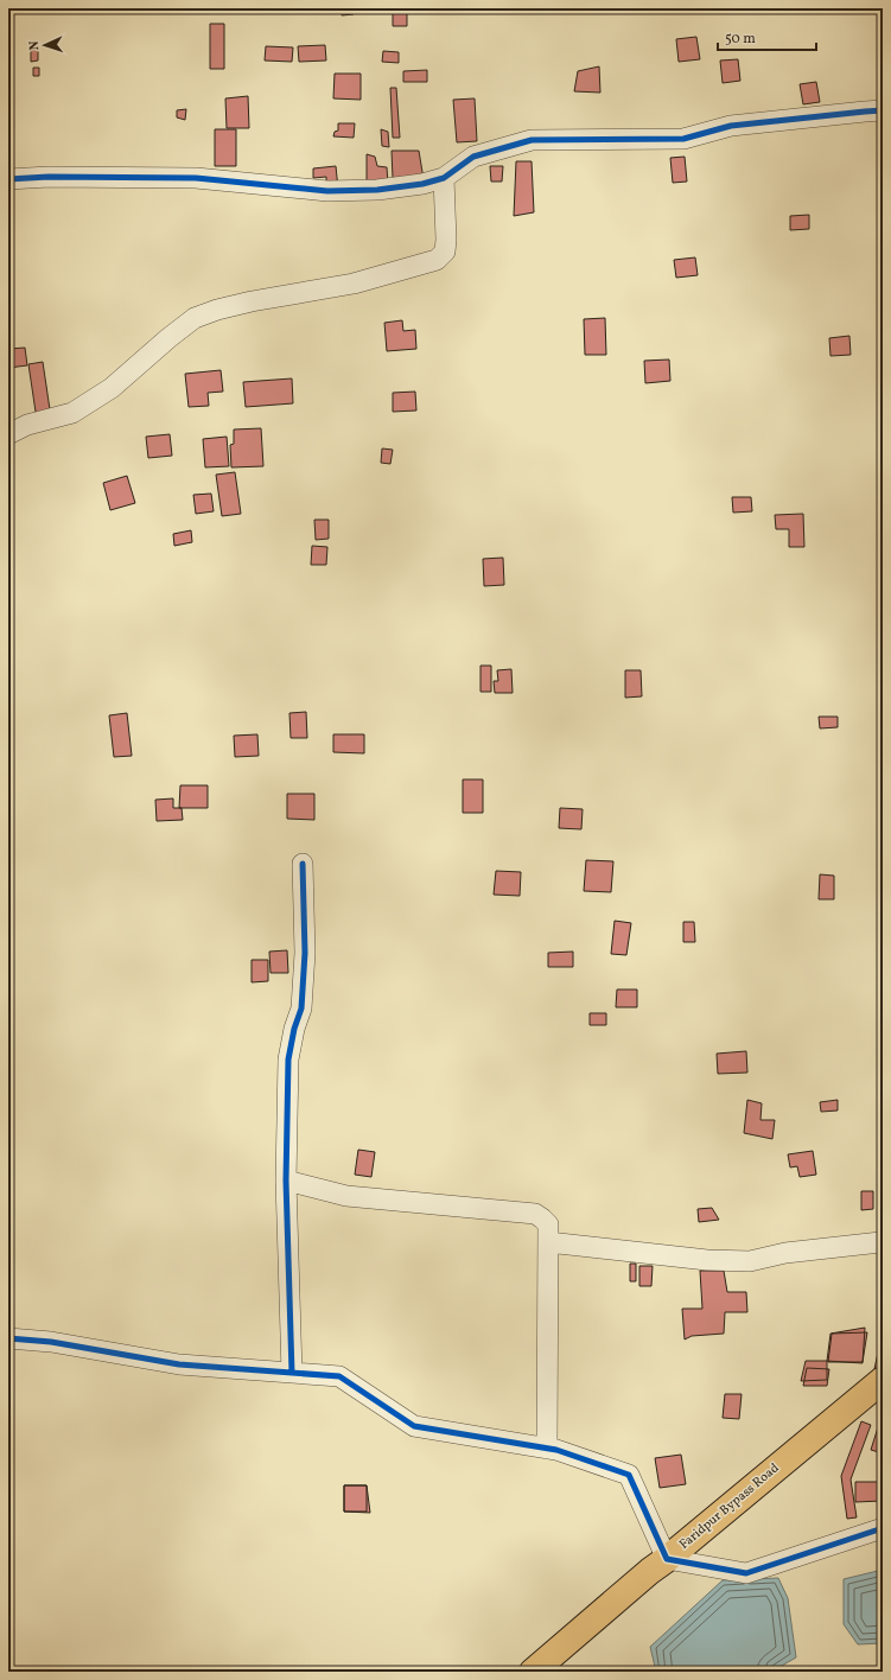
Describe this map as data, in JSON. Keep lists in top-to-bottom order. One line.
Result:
{"streets":{"highway":["Faridpur Bypass Road"]},"scale_bar":"50 m","north":"left"}
